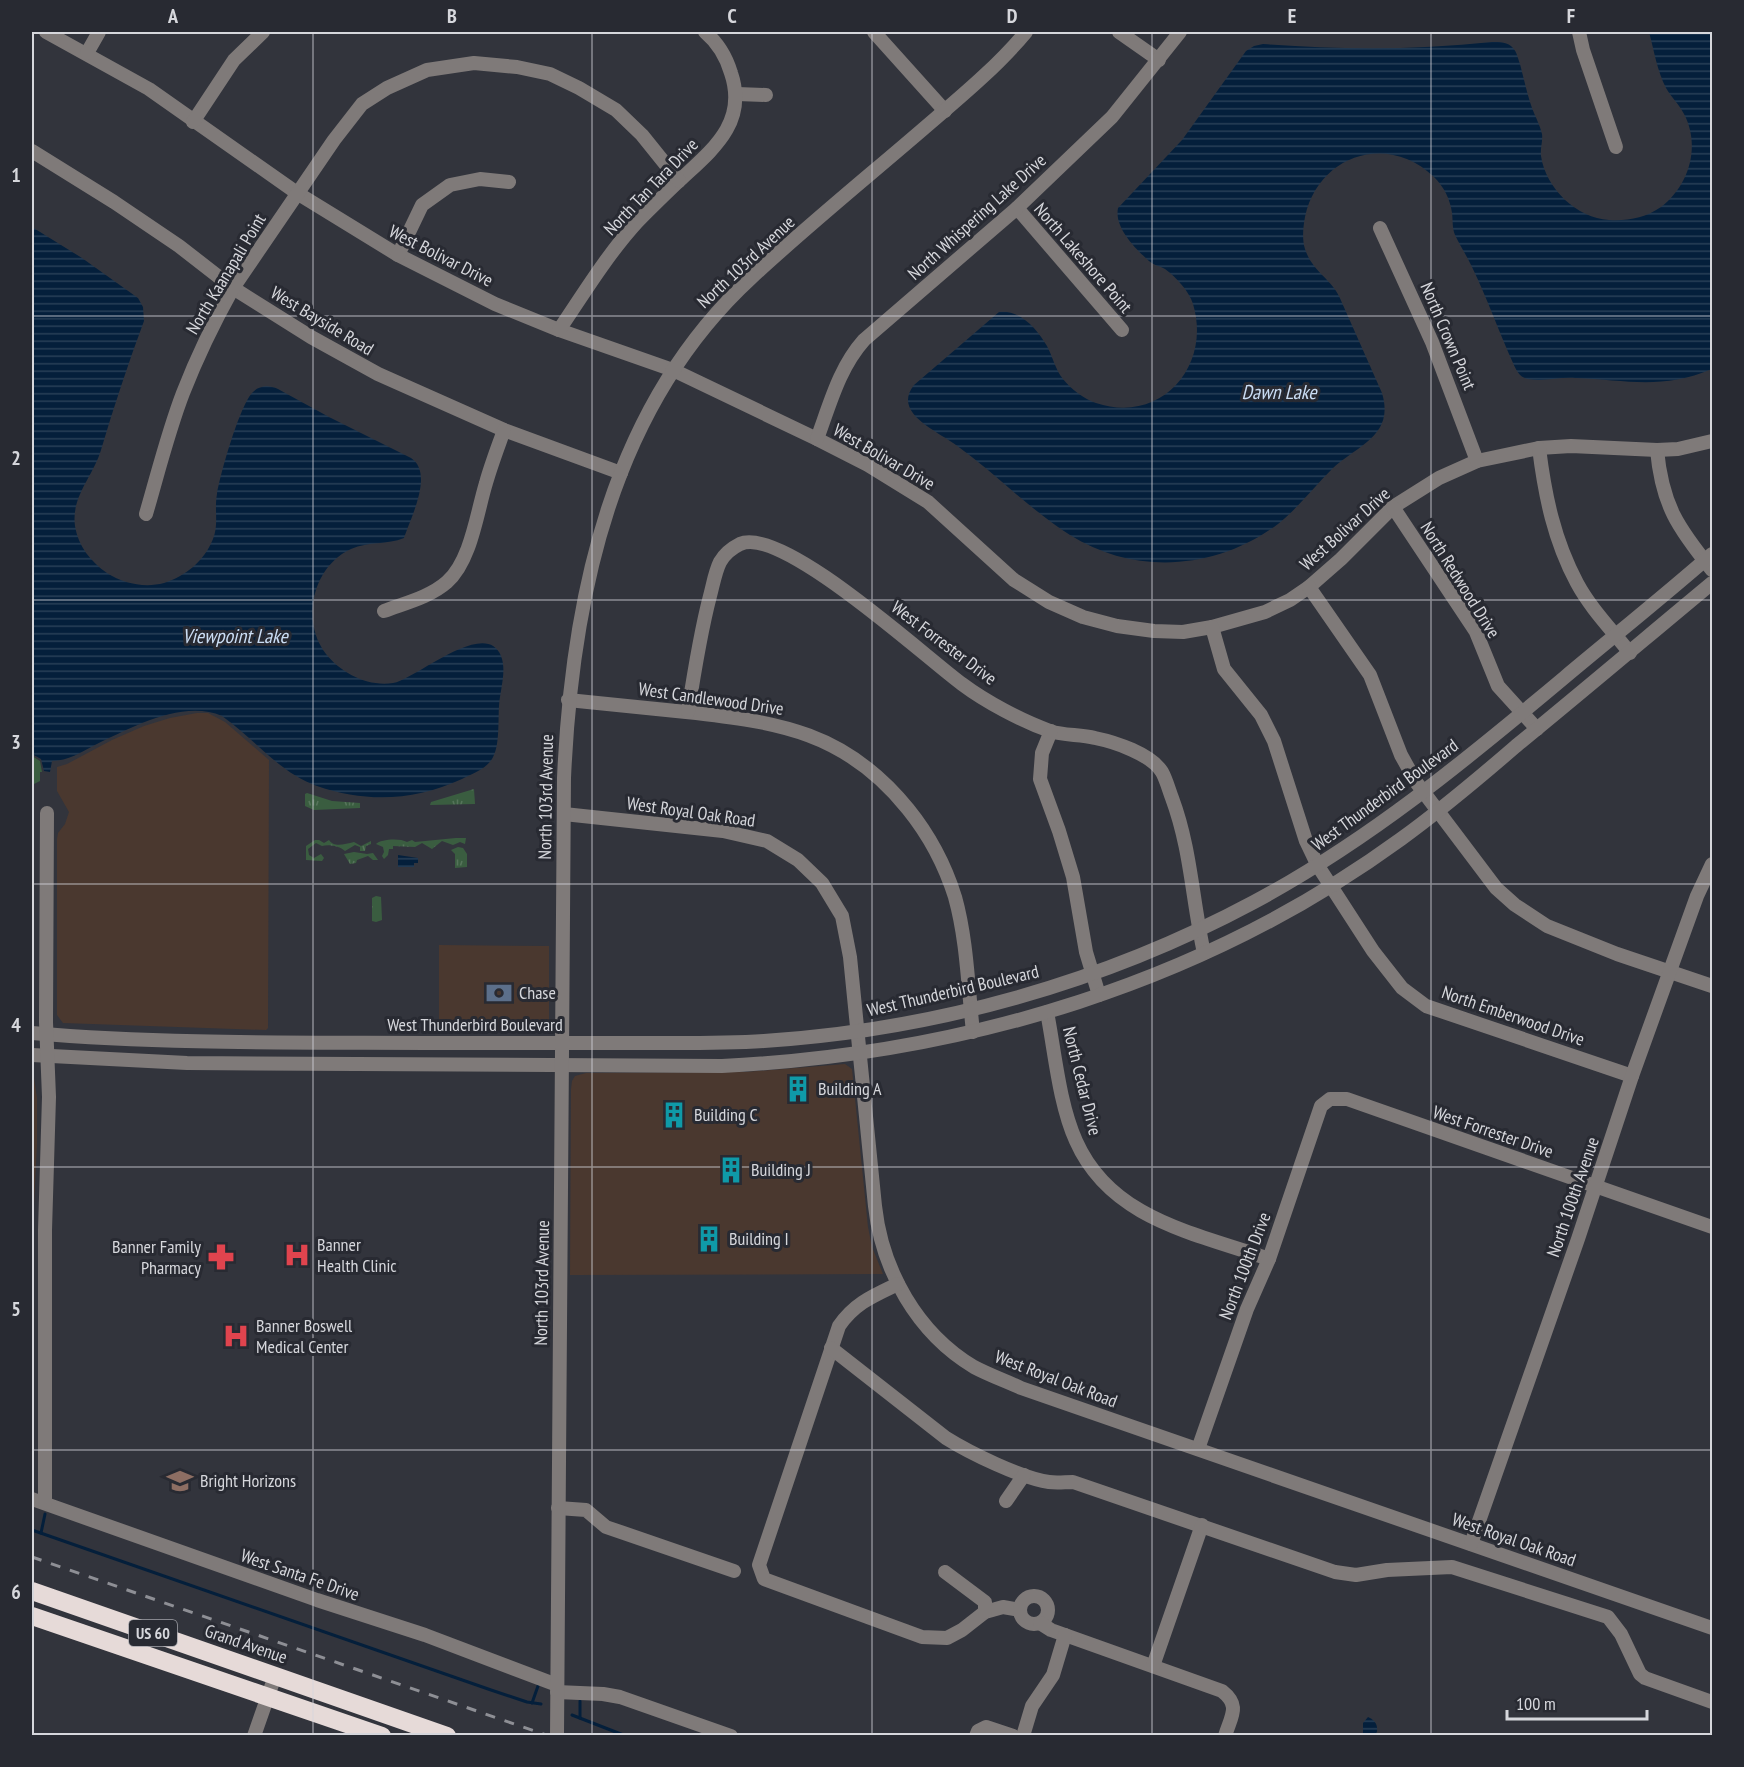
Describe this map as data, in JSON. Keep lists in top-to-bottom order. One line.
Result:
{"streets":{"highway":["US 60","Grand Avenue"],"street":["North Tan Tara Drive","North Whispering Lake Drive","West Bolivar Drive","North Lakeshore Point","North 103rd Avenue","North Kaanapali Point","West Bayside Road","North Crown Point","North Redwood Drive","West Forrester Drive","West Candlewood Drive","West Thunderbird Boulevard","West Royal Oak Road","North Emberwood Drive","North Cedar Drive","North 100th Avenue","North 100th Drive","West Santa Fe Drive"]},"crossings":[["North Tan Tara Drive","West Bolivar Drive"],["North Tan Tara Drive","North Kaanapali Point"],["North Whispering Lake Drive","West Bolivar Drive"],["North Whispering Lake Drive","North Lakeshore Point"],["West Bolivar Drive","North 103rd Avenue"],["West Bolivar Drive","North Kaanapali Point"],["West Bolivar Drive","North Crown Point"],["West Bolivar Drive","North Redwood Drive"],["West Bolivar Drive","North Emberwood Drive"],["North 103rd Avenue","West Bayside Road"],["North 103rd Avenue","West Candlewood Drive"],["North 103rd Avenue","West Thunderbird Boulevard"],["North 103rd Avenue","West Royal Oak Road"],["North 103rd Avenue","West Santa Fe Drive"],["North Kaanapali Point","West Bayside Road"],["North Redwood Drive","West Thunderbird Boulevard"],["West Forrester Drive","West Candlewood Drive"],["West Forrester Drive","West Thunderbird Boulevard"],["West Forrester Drive","North 100th Avenue"],["West Forrester Drive","North 100th Drive"],["West Candlewood Drive","West Thunderbird Boulevard"],["West Thunderbird Boulevard","West Royal Oak Road"],["West Thunderbird Boulevard","North Emberwood Drive"],["West Royal Oak Road","North 100th Avenue"],["West Royal Oak Road","North 100th Drive"],["North Emberwood Drive","North 100th Avenue"],["North Cedar Drive","North 100th Drive"]],"water":["Dawn Lake","Viewpoint Lake"],"places":{"bank":["Chase"],"building":["Building A","Building C","Building J","Building I"],"hospital":["Banner Health Clinic","Banner Boswell Medical Center"],"pharmacy":["Banner Family Pharmacy"],"school or university":["Bright Horizons"]},"scale_bar":"100 m","grid":{"columns":["A","B","C","D","E","F"],"rows":["1","2","3","4","5","6"]}}
